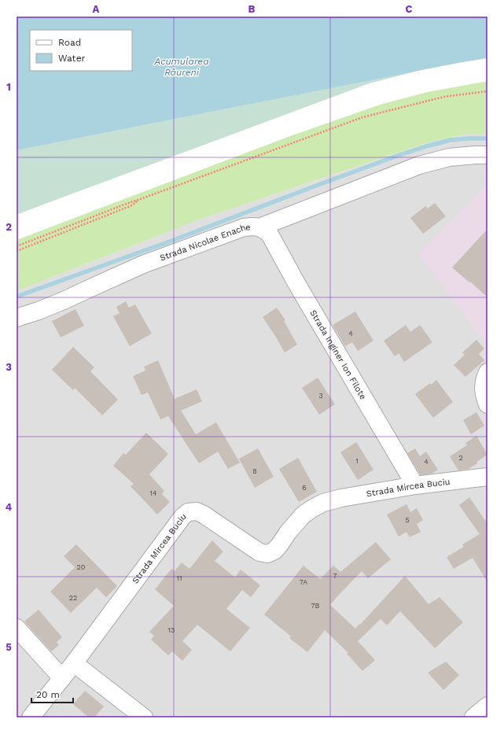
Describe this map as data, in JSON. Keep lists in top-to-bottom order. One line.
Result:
{"streets":{"street":["Strada Nicolae Enache","Strada Inginer Ion Filote","Strada Mircea Buciu"]},"crossings":[["Strada Nicolae Enache","Strada Inginer Ion Filote"],["Strada Inginer Ion Filote","Strada Mircea Buciu"]],"water":["Acumularea Râureni"],"house_numbers":["4","3","2","1","4","8","6","14","5","20","7","11","7A","22","7B","13"],"legend":["Road","Water"],"scale_bar":"20 m","grid":{"columns":["A","B","C"],"rows":["1","2","3","4","5"]}}
